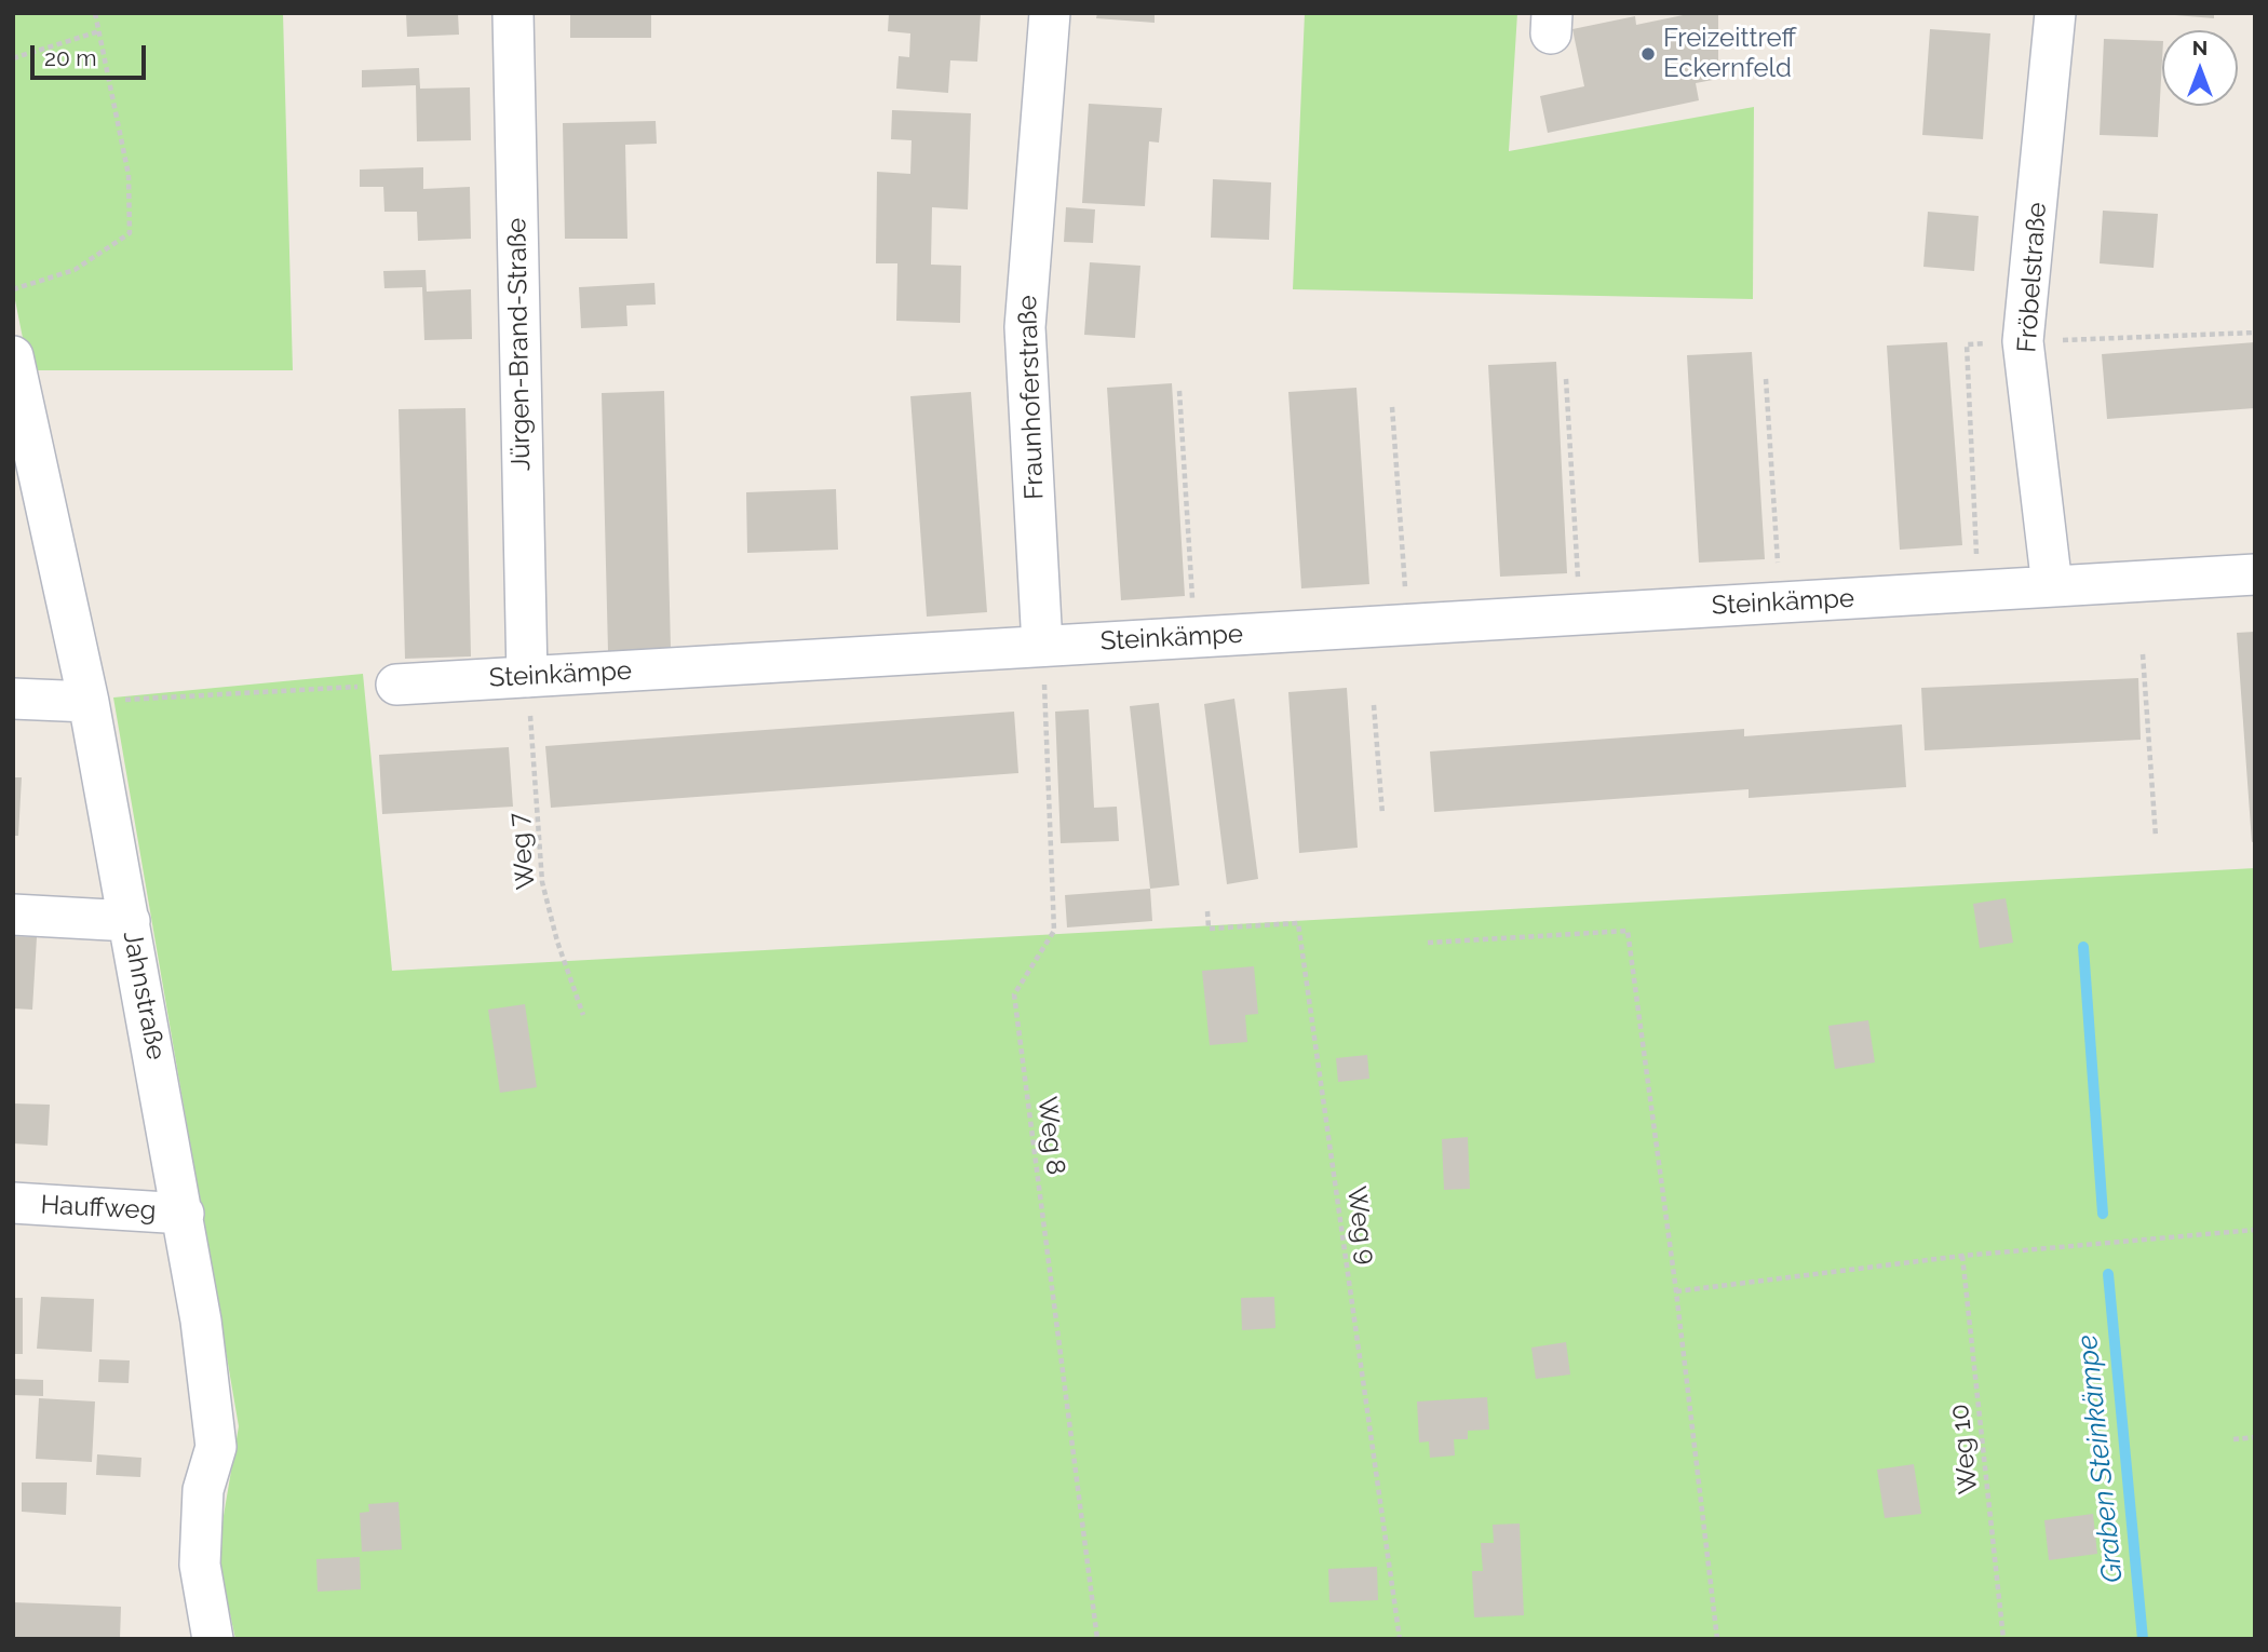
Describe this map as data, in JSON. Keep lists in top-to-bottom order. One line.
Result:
{"streets":{"street":["Fröbelstraße","Jürgen-Brand-Straße","Fraunhoferstraße","Steinkämpe","Jahnstraße","Hauffweg"],"path":["Weg 7","Weg 8","Weg 9","Weg 10"]},"crossings":[["Fröbelstraße","Steinkämpe"],["Jürgen-Brand-Straße","Steinkämpe"],["Jürgen-Brand-Straße","Weg 7"],["Fraunhoferstraße","Steinkämpe"],["Fraunhoferstraße","Weg 8"],["Steinkämpe","Weg 7"],["Steinkämpe","Weg 8"],["Jahnstraße","Hauffweg"]],"water":["Graben Steinkämpe"],"places":["Freizeittreff Eckernfeld"],"scale_bar":"20 m","north":"top"}
